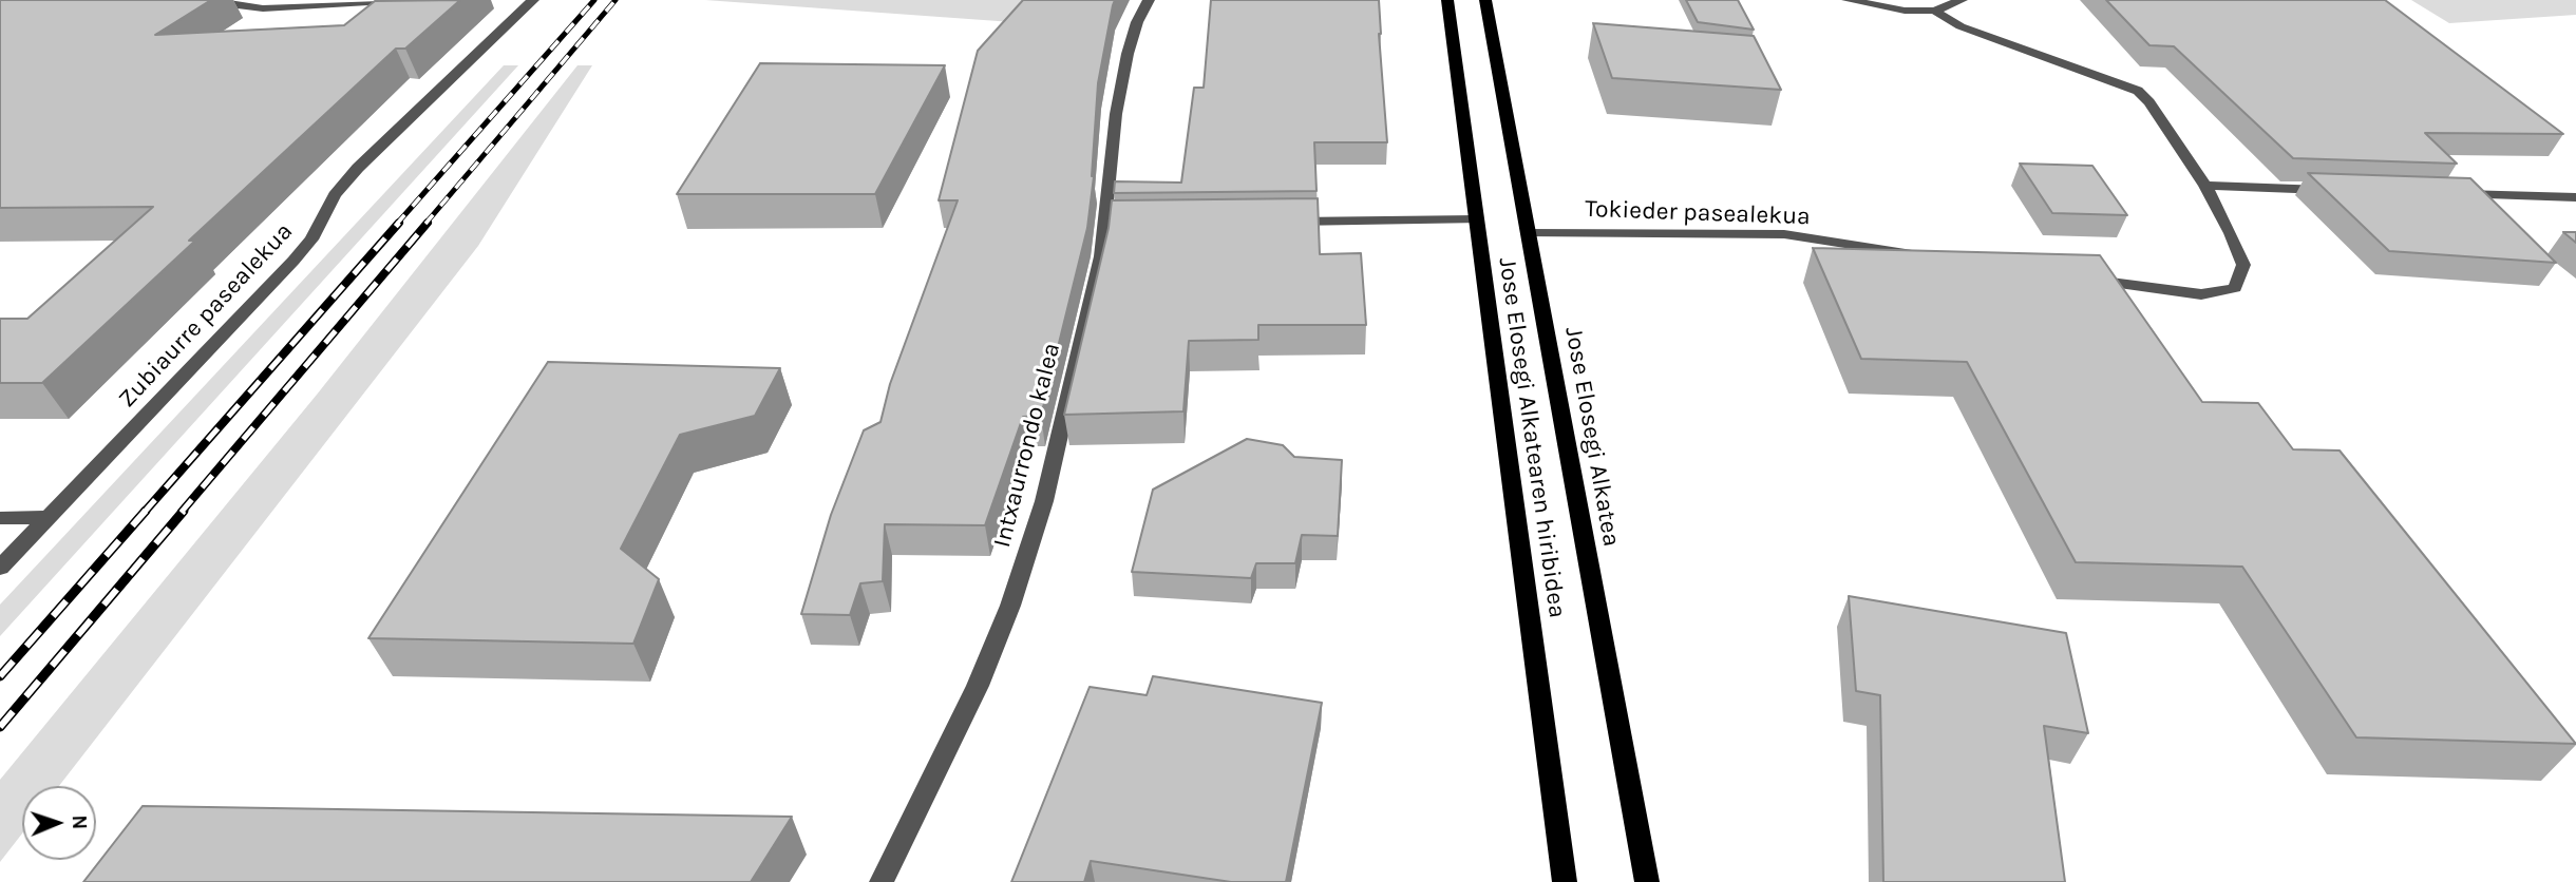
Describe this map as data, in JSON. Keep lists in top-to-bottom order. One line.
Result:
{"streets":{"main road":["Jose Elosegi Alkatea","Jose Elosegi Alkatearen hiribidea"],"street":["Tokieder pasealekua","Zubiaurre pasealekua","Intxaurrondo kalea"]},"crossings":[["Tokieder pasealekua","Jose Elosegi Alkatea"]],"north":"right"}
